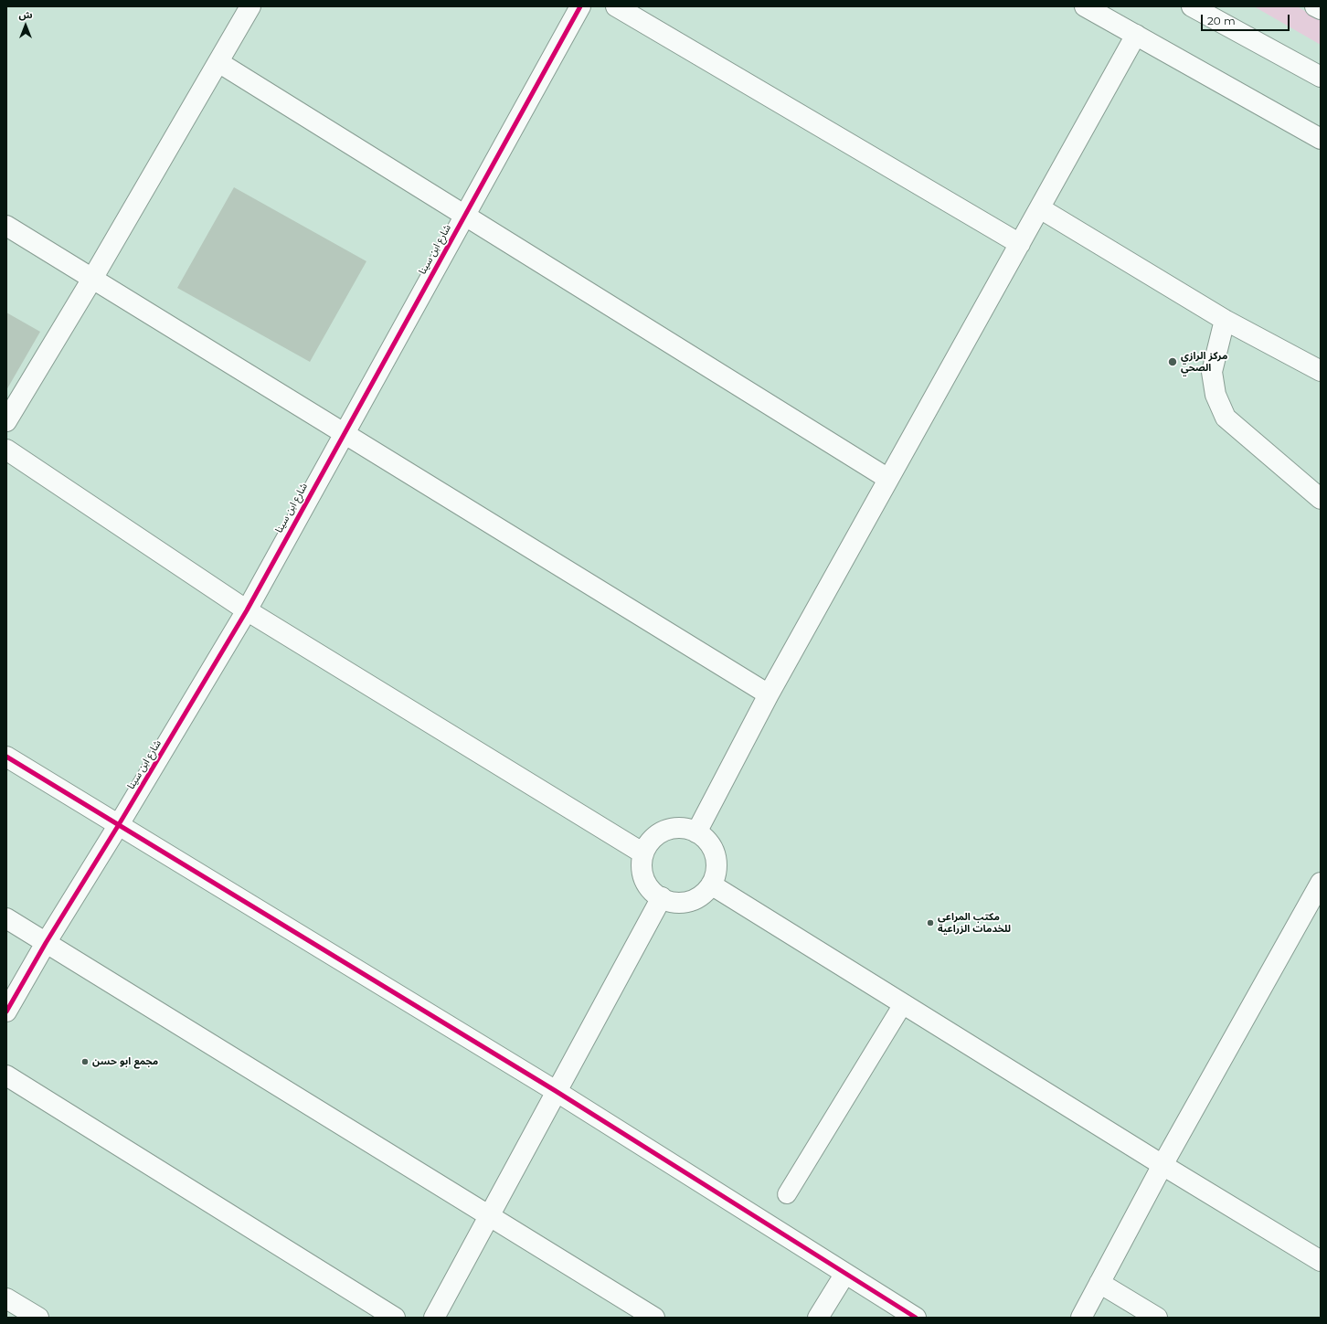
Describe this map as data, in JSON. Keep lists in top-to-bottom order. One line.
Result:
{"streets":{"street":["شارع ابن سينا"]},"places":["مركز الرازي الصحي","مكتب المراعي للخدمات الزراعية","مجمع ابو حسن"],"scale_bar":"20 m","north":"top"}
